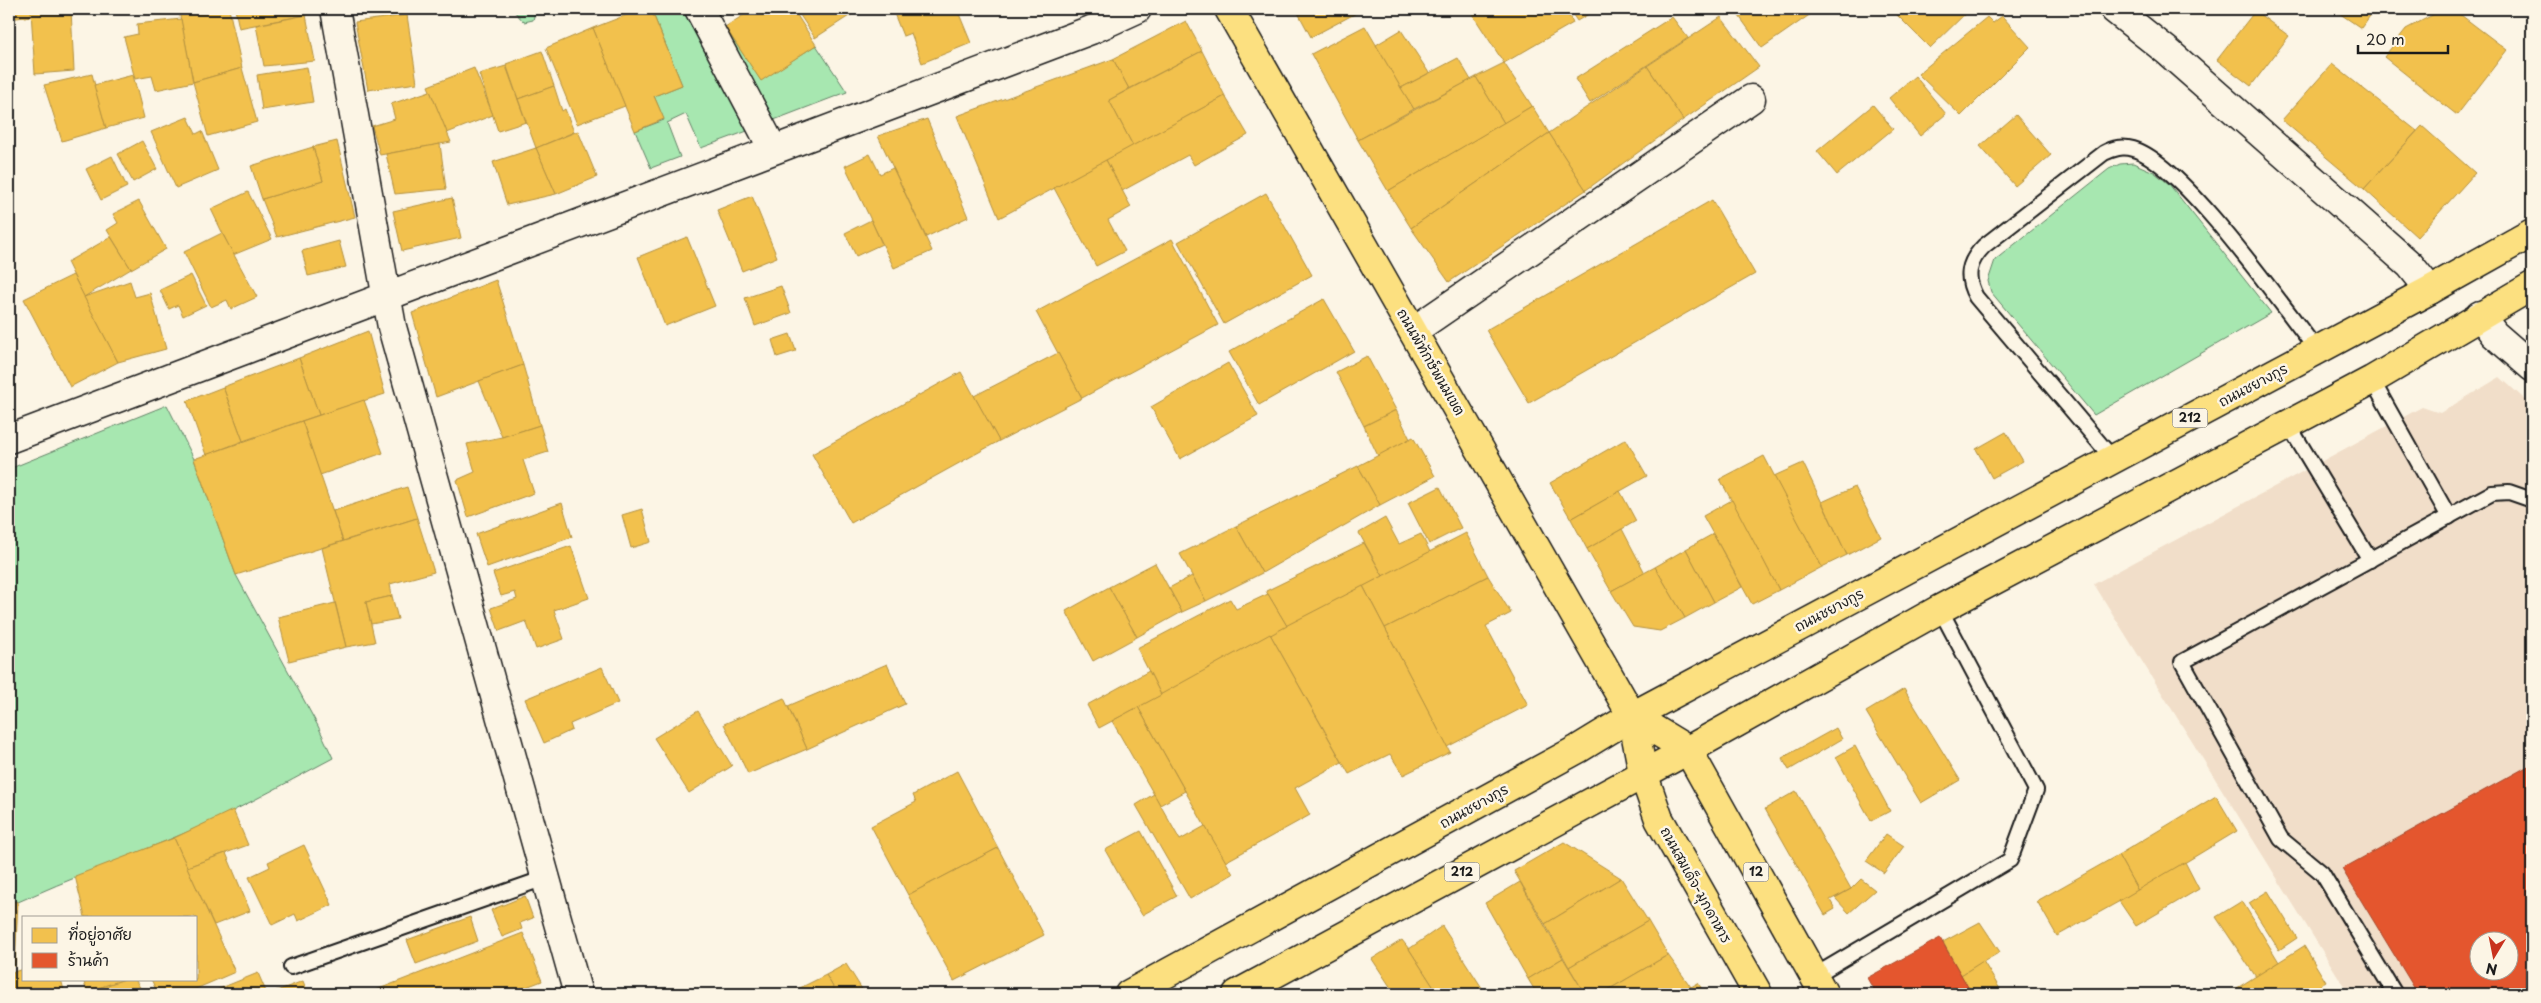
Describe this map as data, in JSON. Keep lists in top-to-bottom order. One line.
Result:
{"streets":{"main road":["ถนนพิทักษ์พนมเขต","ถนนชยางกูร","212","12","ถนนสมเด็จ-มุกดาหาร"]},"crossings":[["ถนนพิทักษ์พนมเขต","ถนนชยางกูร"],["ถนนพิทักษ์พนมเขต","ถนนสมเด็จ-มุกดาหาร"],["ถนนชยางกูร","ถนนสมเด็จ-มุกดาหาร"],["212","12"],["212","ถนนสมเด็จ-มุกดาหาร"]],"legend":["ที่อยู่อาศัย","ร้านค้า"],"scale_bar":"20 m","north":"bottom"}
